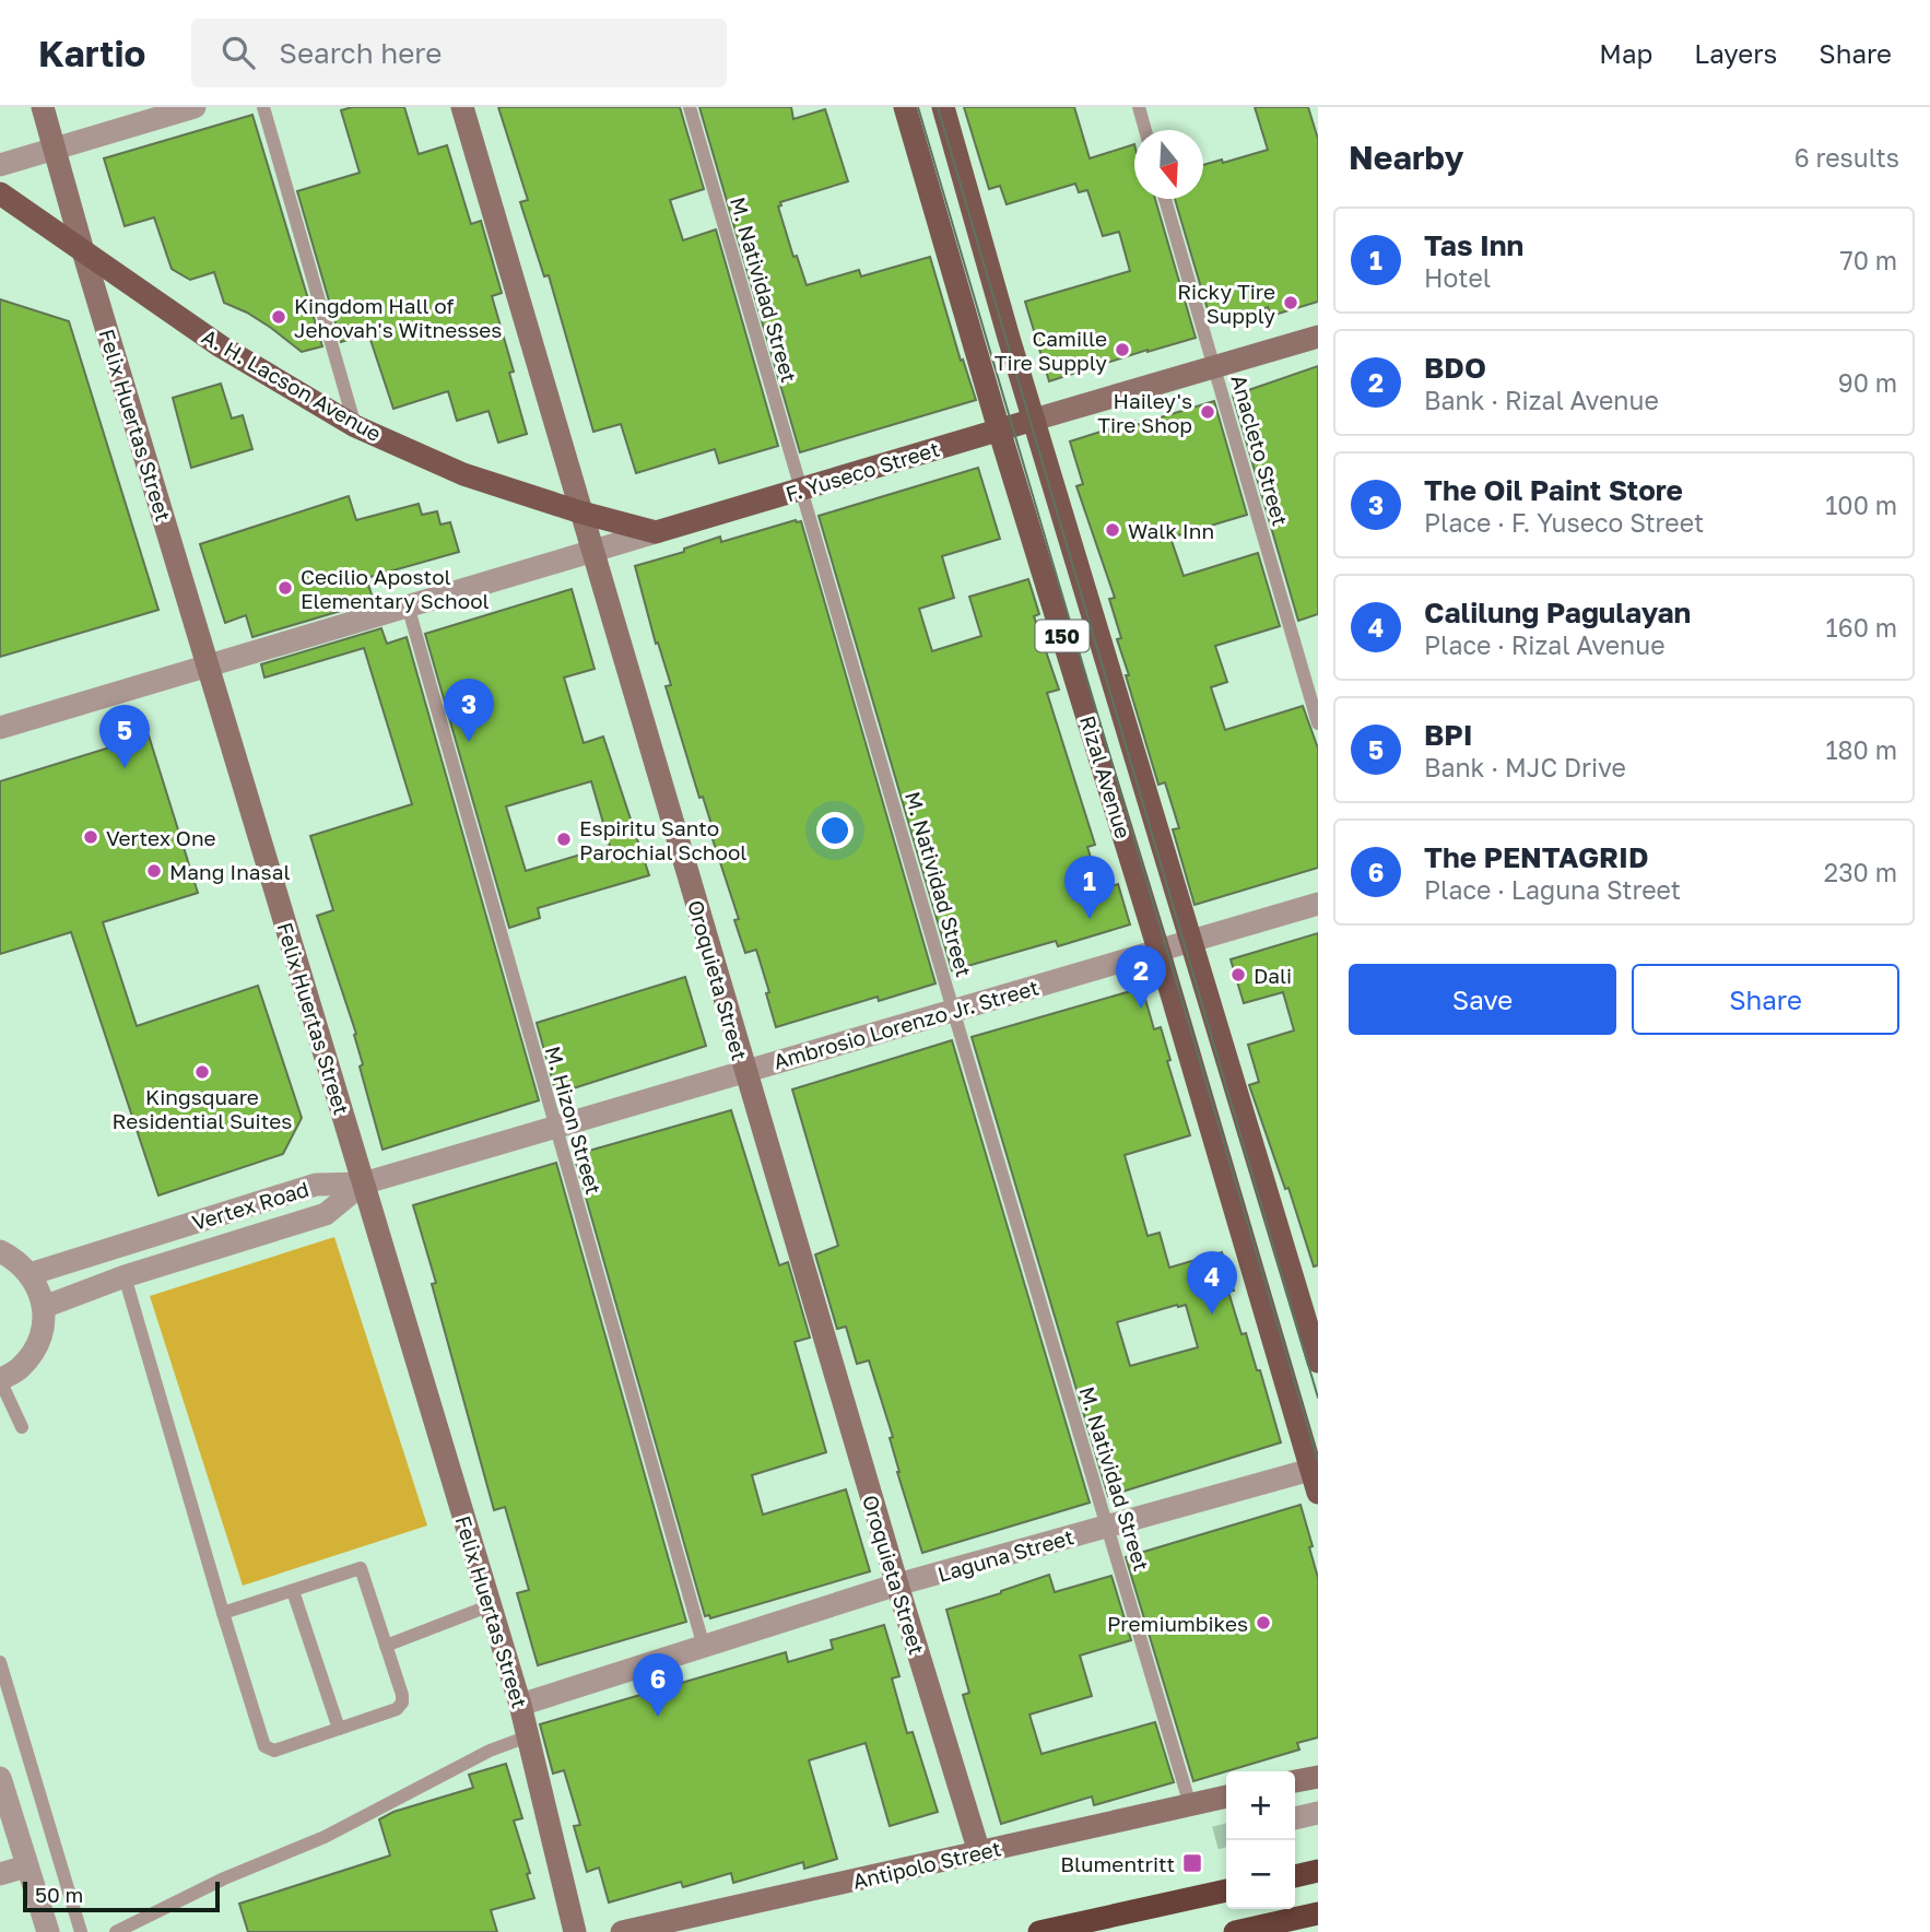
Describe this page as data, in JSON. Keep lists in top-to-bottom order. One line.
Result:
{"streets":{"main road":["A. H. Lacson Avenue","F. Yuseco Street","150","Rizal Avenue"],"street":["Felix Huertas Street","Oroquieta Street","Ambrosio Lorenzo Jr. Street","Vertex Road","Laguna Street","Antipolo Street"],"lane":["M. Natividad Street","Anacleto Street","M. Hizon Street"]},"crossings":[["M. Natividad Street","F. Yuseco Street"],["M. Natividad Street","Ambrosio Lorenzo Jr. Street"],["M. Natividad Street","Laguna Street"],["M. Natividad Street","Antipolo Street"],["A. H. Lacson Avenue","Felix Huertas Street"],["A. H. Lacson Avenue","F. Yuseco Street"],["A. H. Lacson Avenue","Oroquieta Street"],["Felix Huertas Street","F. Yuseco Street"],["Felix Huertas Street","Ambrosio Lorenzo Jr. Street"],["Felix Huertas Street","Vertex Road"],["Felix Huertas Street","Laguna Street"],["Anacleto Street","F. Yuseco Street"],["F. Yuseco Street","Rizal Avenue"],["F. Yuseco Street","Oroquieta Street"],["F. Yuseco Street","M. Hizon Street"],["Rizal Avenue","Ambrosio Lorenzo Jr. Street"],["Rizal Avenue","Laguna Street"],["Oroquieta Street","Ambrosio Lorenzo Jr. Street"],["Oroquieta Street","Laguna Street"],["Oroquieta Street","Antipolo Street"],["Ambrosio Lorenzo Jr. Street","M. Hizon Street"],["Ambrosio Lorenzo Jr. Street","Vertex Road"],["M. Hizon Street","Laguna Street"]],"places":{"other":["Ricky Tire Supply","Kingdom Hall of Jehovah's Witnesses","Camille Tire Supply","Hailey's Tire Shop","Walk Inn","Cecilio Apostol Elementary School","Vertex One","Espiritu Santo Parochial School","Mang Inasal","Dali","Kingsquare Residential Suites","Premiumbikes"],"transit":["Blumentritt"]},"scale_bar":"50 m","north":"bottom","page":{"header":"Kartio","search":"Search here","nav":["Map","Layers","Share"],"heading":["Nearby","6 results"],"list":[{"mark":"1","name":"Tas Inn","note":"Hotel","value":"70 m"},{"mark":"2","name":"BDO","note":"Bank · Rizal Avenue","value":"90 m"},{"mark":"3","name":"The Oil Paint Store","note":"Place · F. Yuseco Street","value":"100 m"},{"mark":"4","name":"Calilung Pagulayan","note":"Place · Rizal Avenue","value":"160 m"},{"mark":"5","name":"BPI","note":"Bank · MJC Drive","value":"180 m"},{"mark":"6","name":"The PENTAGRID","note":"Place · Laguna Street","value":"230 m"}],"pins":["3","5","1","2","4","6"],"buttons":["Save","Share"],"map_buttons":["+","−"],"scale":"50 m"}}
